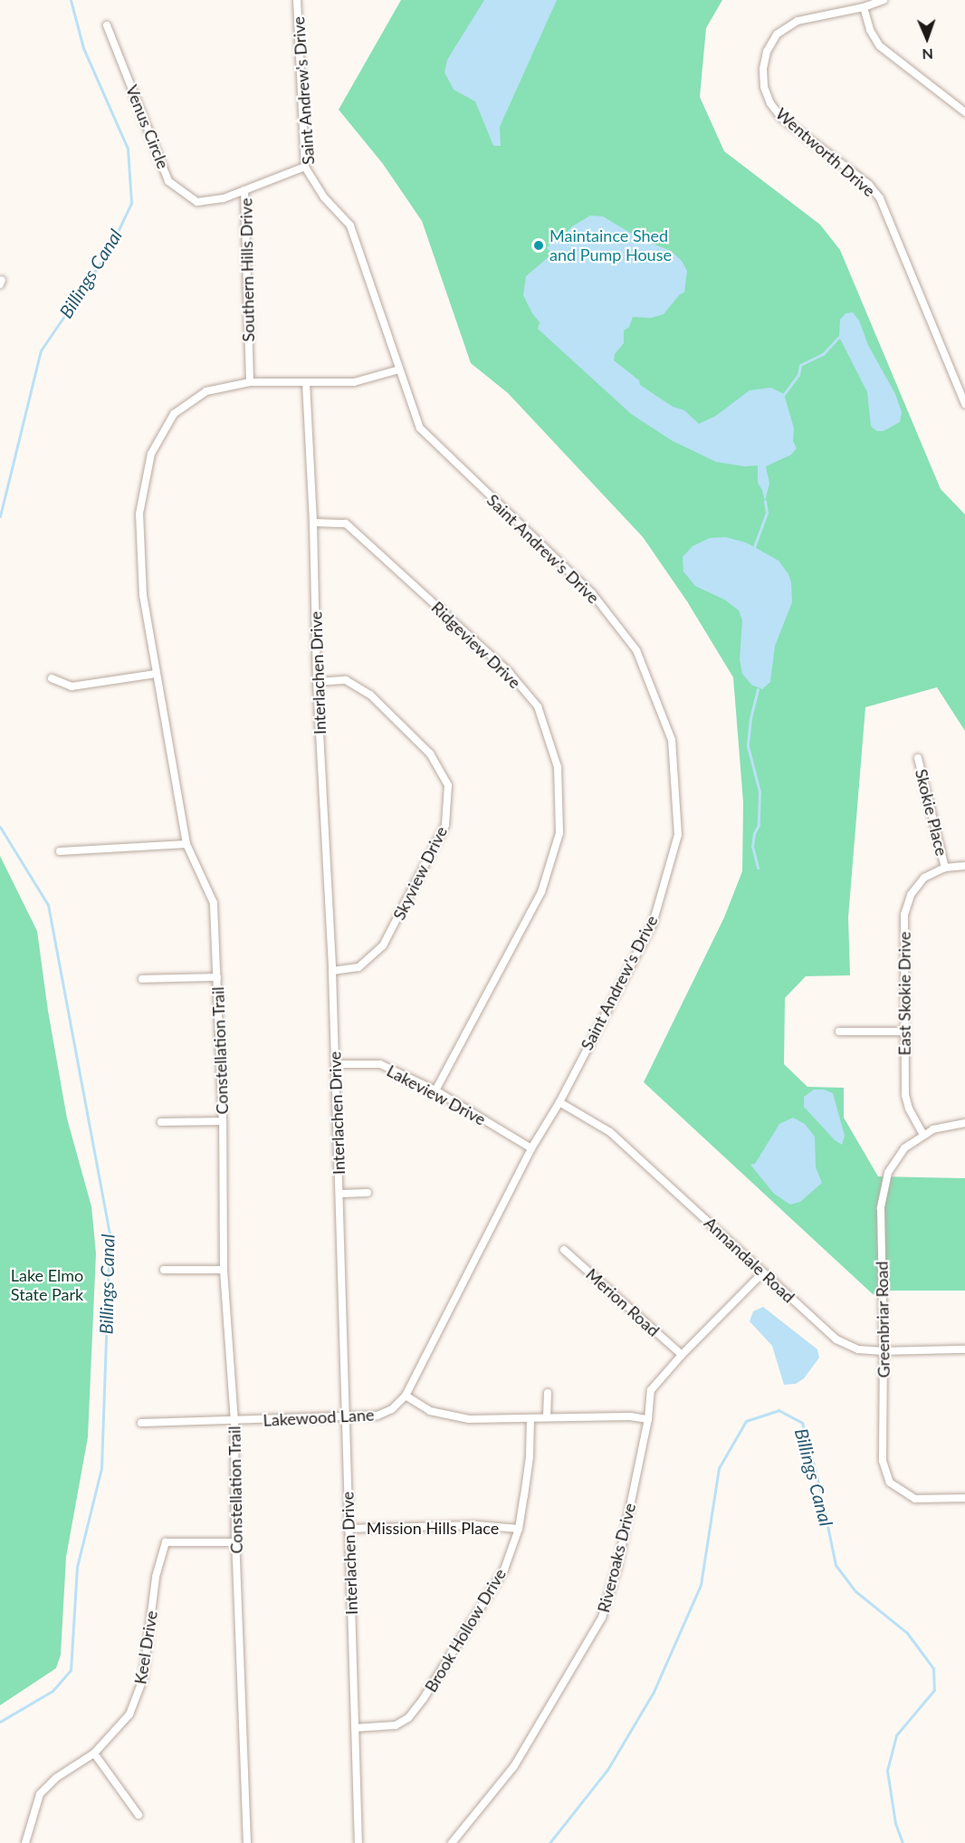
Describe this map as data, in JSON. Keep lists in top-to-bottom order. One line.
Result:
{"streets":{"street":["Saint Andrew's Drive","Venus Circle","Wentworth Drive","Southern Hills Drive","Ridgeview Drive","Interlachen Drive","Skokie Place","Skyview Drive","East Skokie Drive","Constellation Trail","Lakeview Drive","Annandale Road","Merion Road","Greenbriar Road","Lakewood Lane","Mission Hills Place","Riveroaks Drive","Brook Hollow Drive","Keel Drive"]},"crossings":[["Saint Andrew's Drive","Southern Hills Drive"],["Saint Andrew's Drive","Constellation Trail"],["Saint Andrew's Drive","Lakeview Drive"],["Saint Andrew's Drive","Annandale Road"],["Saint Andrew's Drive","Lakewood Lane"],["Venus Circle","Southern Hills Drive"],["Southern Hills Drive","Constellation Trail"],["Ridgeview Drive","Interlachen Drive"],["Ridgeview Drive","Lakeview Drive"],["Interlachen Drive","Skyview Drive"],["Interlachen Drive","Constellation Trail"],["Interlachen Drive","Lakeview Drive"],["Interlachen Drive","Lakewood Lane"],["Interlachen Drive","Mission Hills Place"],["Interlachen Drive","Brook Hollow Drive"],["Skokie Place","East Skokie Drive"],["East Skokie Drive","Greenbriar Road"],["Constellation Trail","Lakewood Lane"],["Constellation Trail","Keel Drive"],["Annandale Road","Greenbriar Road"],["Annandale Road","Riveroaks Drive"],["Merion Road","Riveroaks Drive"],["Mission Hills Place","Brook Hollow Drive"]],"water":["Billings Canal"],"parks":["Lake Elmo State Park"],"places":["Maintaince Shed and Pump House"],"north":"bottom"}
